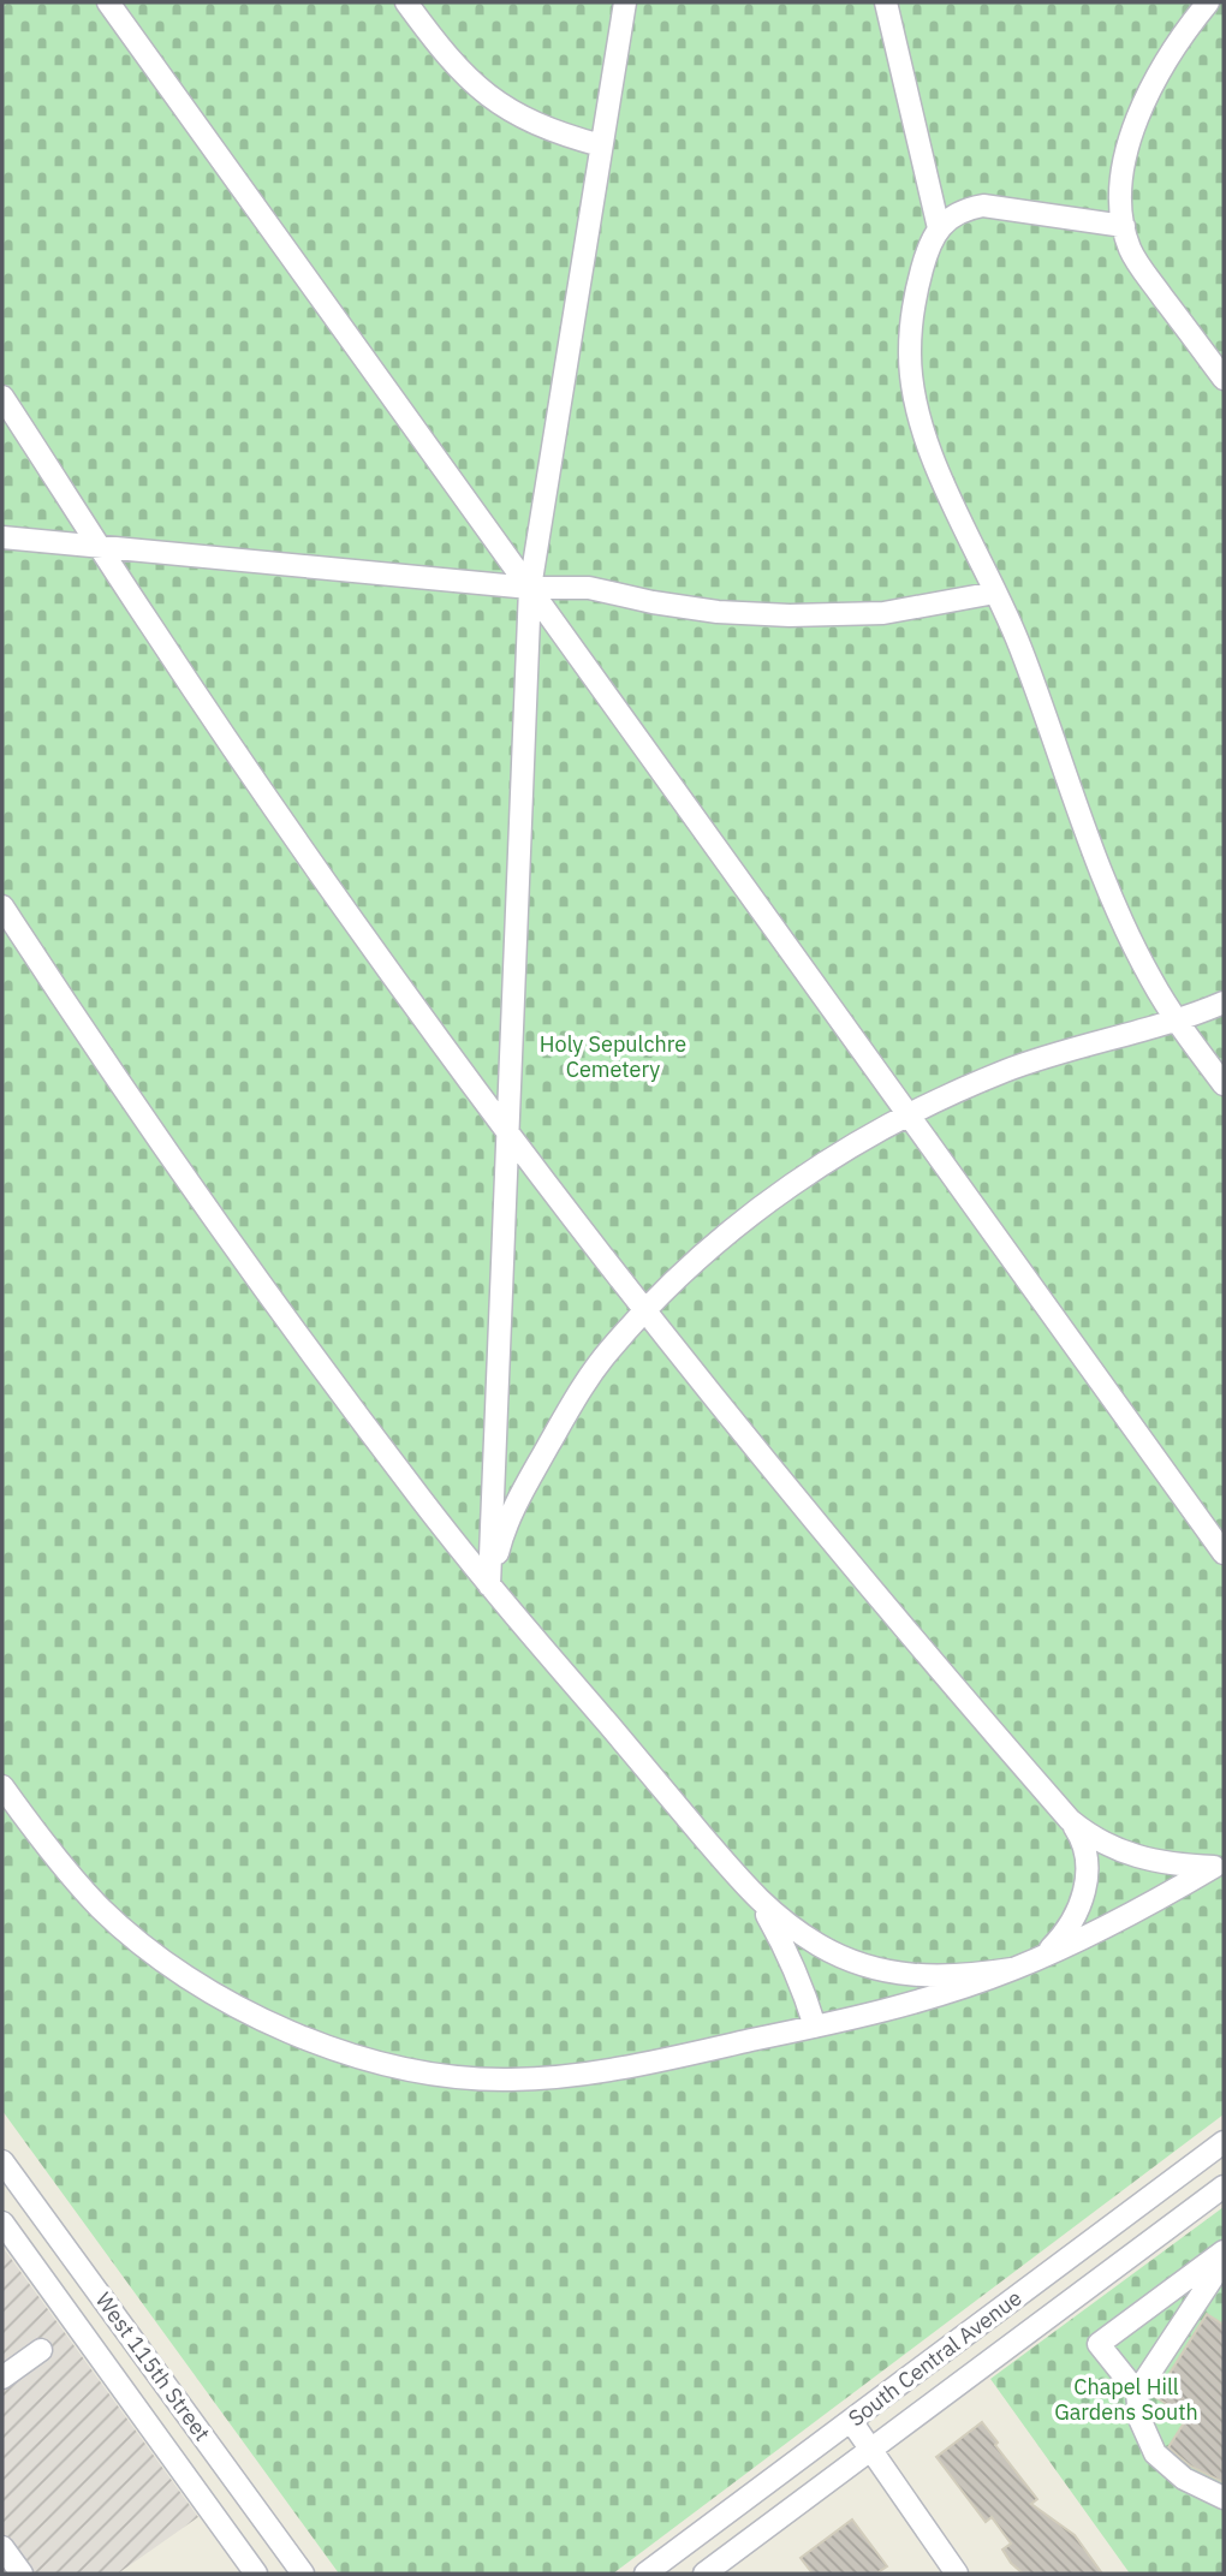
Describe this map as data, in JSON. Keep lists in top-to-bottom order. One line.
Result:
{"streets":{"street":["South Central Avenue","West 115th Street"]},"parks":["Holy Sepulchre Cemetery","Chapel Hill Gardens South"]}
